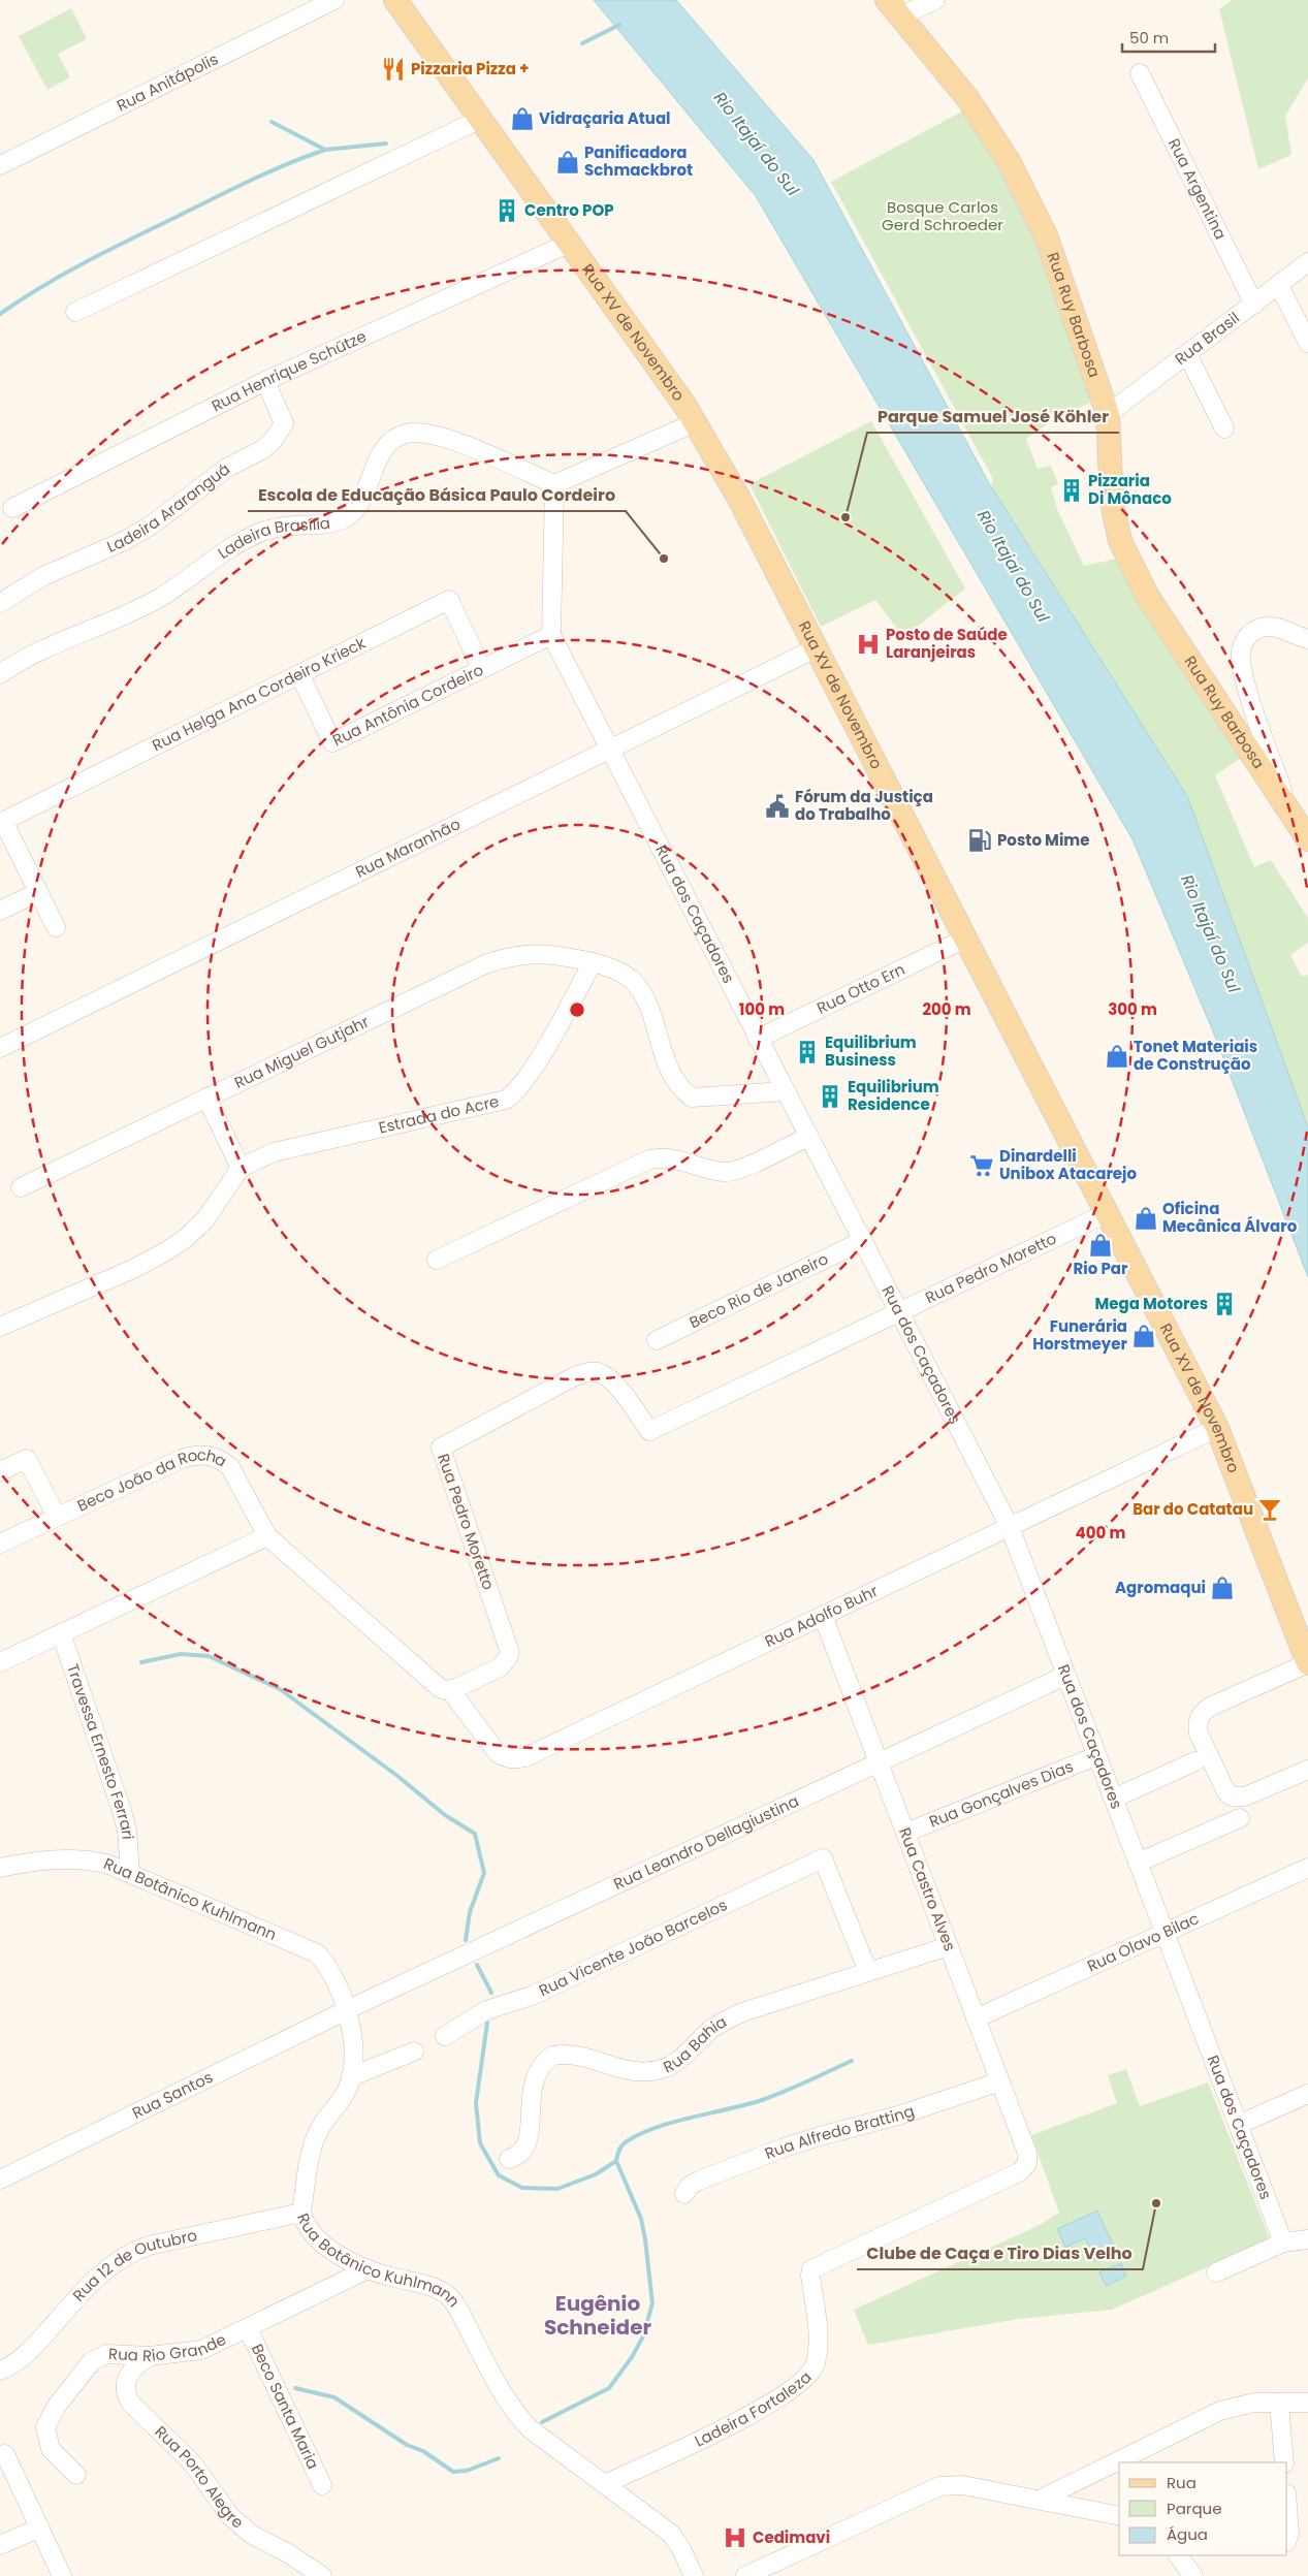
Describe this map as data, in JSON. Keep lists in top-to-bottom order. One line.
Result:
{"streets":{"main road":["Rua Ruy Barbosa","Rua XV de Novembro"],"street":["Rua Anitápolis","Rua Argentina","Rua Brasil","Rua Henrique Schütze","Ladeira Araranguá","Ladeira Brasília","Rua Helga Ana Cordeiro Krieck","Rua Antônia Cordeiro","Rua Maranhão","Rua dos Caçadores","Rua Otto Ern","Rua Miguel Gutjahr","Estrada do Acre","Rua Pedro Moretto","Beco Rio de Janeiro","Beco João da Rocha","Rua Adolfo Buhr","Travessa Ernesto Ferrari","Rua Gonçalves Dias","Rua Leandro Dellagiustina","Rua Castro Alves","Rua Botânico Kuhlmann","Rua Olavo Bilac","Rua Vicente João Barcelos","Rua Bahia","Rua Santos","Rua Alfredo Bratting","Rua 12 de Outubro","Rua Rio Grande","Ladeira Fortaleza","Beco Santa Maria","Rua Porto Alegre"]},"crossings":[["Rua Argentina","Rua Brasil"],["Rua Ruy Barbosa","Rua Brasil"],["Rua XV de Novembro","Rua Henrique Schütze"],["Rua XV de Novembro","Rua Maranhão"],["Rua XV de Novembro","Rua Otto Ern"],["Rua XV de Novembro","Rua Pedro Moretto"],["Rua XV de Novembro","Rua Adolfo Buhr"],["Rua Henrique Schütze","Ladeira Araranguá"],["Ladeira Brasília","Rua dos Caçadores"],["Rua Helga Ana Cordeiro Krieck","Rua Antônia Cordeiro"],["Rua Antônia Cordeiro","Rua dos Caçadores"],["Rua Maranhão","Rua dos Caçadores"],["Rua dos Caçadores","Rua Otto Ern"],["Rua dos Caçadores","Rua Pedro Moretto"],["Rua dos Caçadores","Beco Rio de Janeiro"],["Rua dos Caçadores","Rua Adolfo Buhr"],["Rua dos Caçadores","Rua Gonçalves Dias"],["Rua dos Caçadores","Rua Leandro Dellagiustina"],["Rua dos Caçadores","Rua Olavo Bilac"],["Rua Miguel Gutjahr","Estrada do Acre"],["Rua Pedro Moretto","Rua Adolfo Buhr"],["Rua Adolfo Buhr","Rua Castro Alves"],["Travessa Ernesto Ferrari","Rua Botânico Kuhlmann"],["Rua Gonçalves Dias","Rua Castro Alves"],["Rua Leandro Dellagiustina","Rua Castro Alves"],["Rua Leandro Dellagiustina","Rua Botânico Kuhlmann"],["Rua Leandro Dellagiustina","Rua Santos"],["Rua Castro Alves","Rua Olavo Bilac"],["Rua Castro Alves","Rua Bahia"],["Rua Castro Alves","Rua Alfredo Bratting"],["Rua Castro Alves","Ladeira Fortaleza"],["Rua Botânico Kuhlmann","Rua Santos"],["Rua Botânico Kuhlmann","Rua 12 de Outubro"],["Rua Botânico Kuhlmann","Rua Rio Grande"],["Rua Botânico Kuhlmann","Ladeira Fortaleza"],["Rua Vicente João Barcelos","Rua Bahia"],["Rua Rio Grande","Beco Santa Maria"],["Rua Rio Grande","Rua Porto Alegre"]],"districts":["Eugênio Schneider"],"water":["Rio Itajaí do Sul"],"parks":["Bosque Carlos Gerd Schroeder"],"places":{"restaurant":["Pizzaria Pizza +"],"shop":["Vidraçaria Atual","Panificadora Schmackbrot","Tonet Materiais de Construção","Oficina Mecânica Álvaro","Rio Par","Funerária Horstmeyer","Agromaqui"],"building":["Centro POP","Pizzaria Di Mônaco","Equilibrium Business","Equilibrium Residence","Mega Motores"],"other":["Parque Samuel José Köhler","Escola de Educação Básica Paulo Cordeiro","Clube de Caça e Tiro Dias Velho"],"hospital":["Posto de Saúde Laranjeiras","Cedimavi"],"public building":["Fórum da Justiça do Trabalho"],"fuel station":["Posto Mime"],"supermarket":["Dinardelli Unibox Atacarejo"],"bar":["Bar do Catatau"]},"legend":["Rua","Parque","Água"],"scale_bar":"50 m","rings":["100 m","200 m","300 m","400 m"]}
